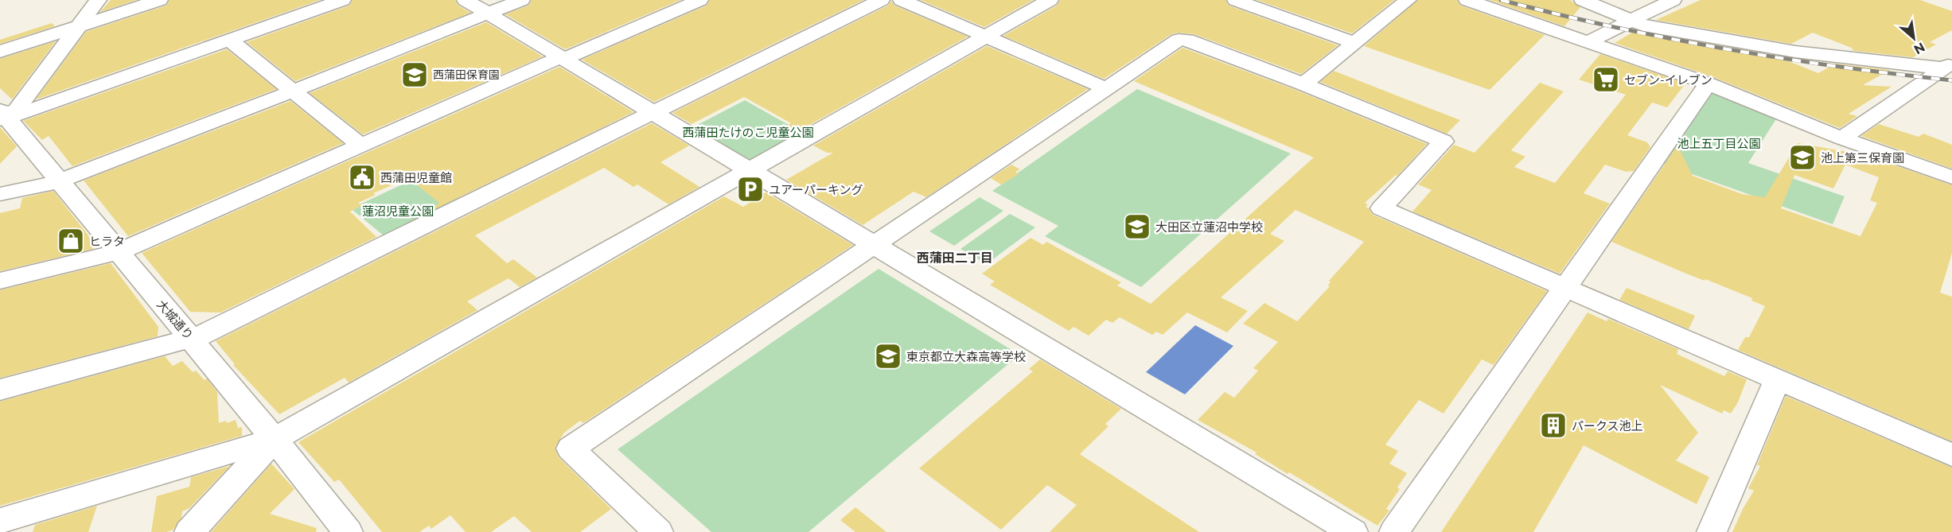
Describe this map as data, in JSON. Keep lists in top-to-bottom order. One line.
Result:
{"streets":{"street":["大城通り"]},"districts":["西蒲田二丁目"],"parks":["西蒲田たけのこ児童公園","池上五丁目公園","蓮沼児童公園"],"places":{"school or university":["西蒲田保育園","池上第三保育園","大田区立蓮沼中学校","東京都立大森高等学校"],"supermarket":["セブン-イレブン"],"public building":["西蒲田児童館"],"parking":["ユアーパーキング"],"shop":["ヒラタ"],"building":["パークス池上"]},"north":"bottom right"}
